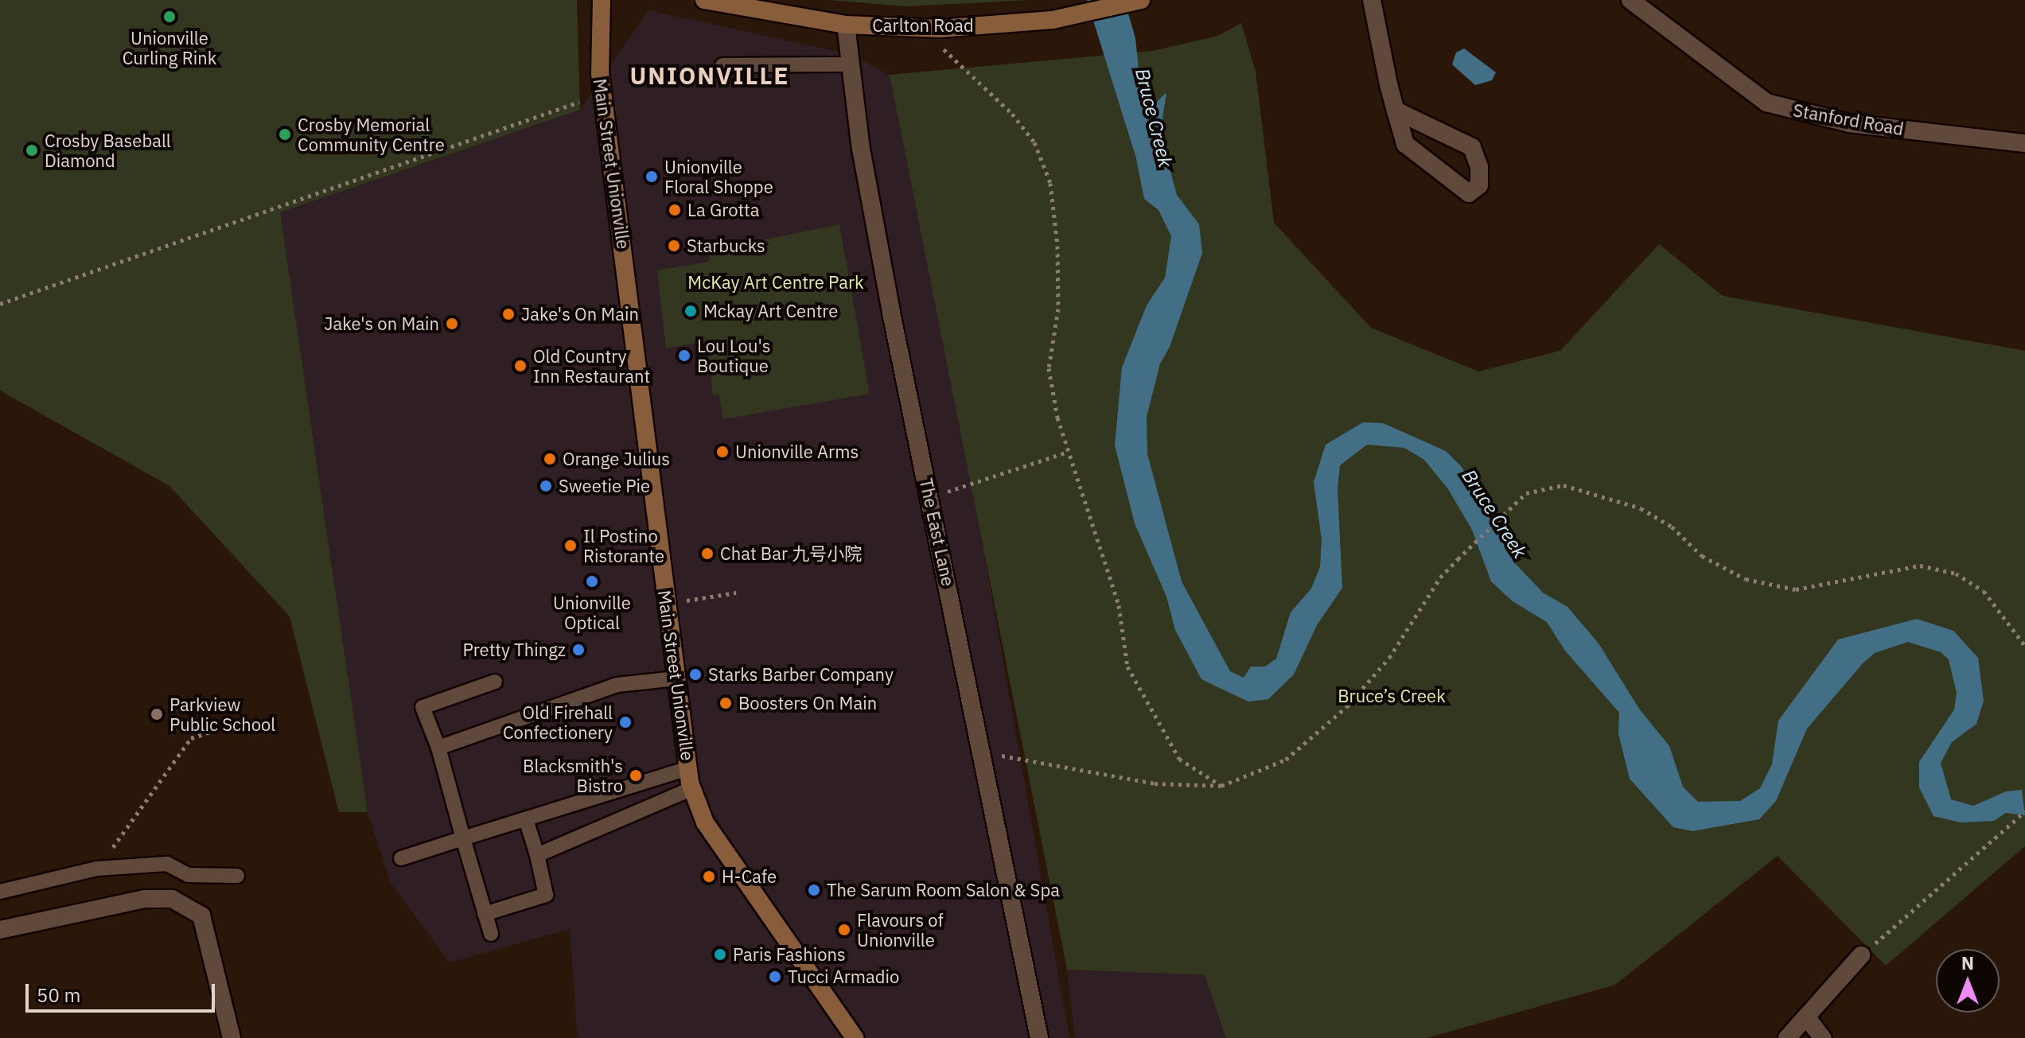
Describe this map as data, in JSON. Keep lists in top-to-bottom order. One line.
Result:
{"streets":{"main road":["Carlton Road","Main Street Unionville"],"street":["Stanford Road","The East Lane"]},"crossings":[["Carlton Road","The East Lane"]],"districts":["UNIONVILLE"],"water":["Bruce Creek"],"parks":["McKay Art Centre Park","Bruce’s Creek"],"places":["Unionville Curling Rink","Crosby Memorial Community Centre","Crosby Baseball Diamond","Unionville Floral Shoppe","La Grotta","Starbucks","Mckay Art Centre","Jake's On Main","Jake's on Main","Lou Lou's Boutique","Old Country Inn Restaurant","Unionville Arms","Orange Julius","Sweetie Pie","Il Postino Ristorante","Chat Bar 九号小院","Unionville Optical","Pretty Thingz","Starks Barber Company","Boosters On Main","Parkview Public School","Old Firehall Confectionery","Blacksmith's Bistro","H-Cafe","The Sarum Room Salon & Spa","Flavours of Unionville","Paris Fashions","Tucci Armadio"],"scale_bar":"50 m","north":"top"}
